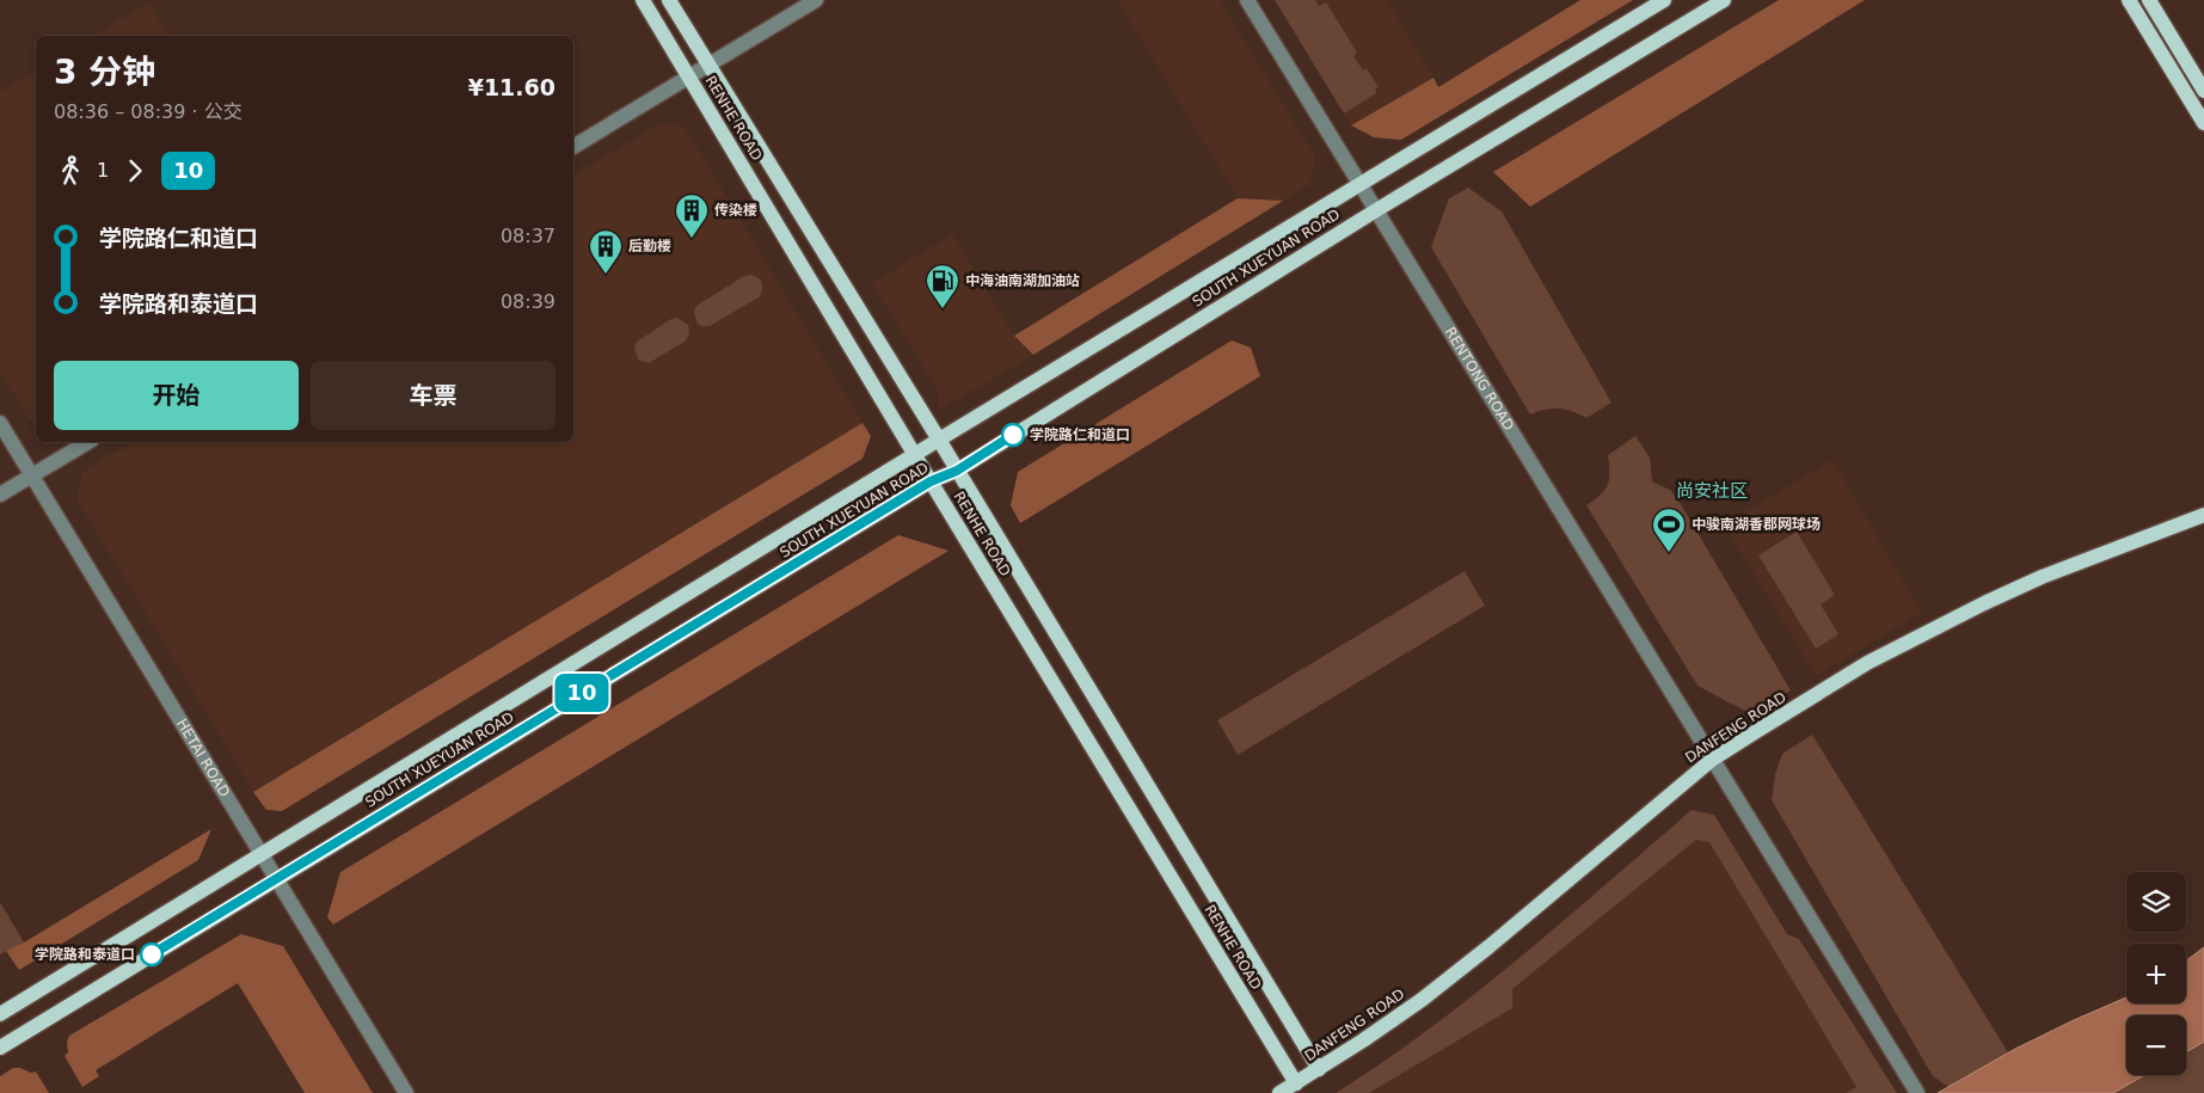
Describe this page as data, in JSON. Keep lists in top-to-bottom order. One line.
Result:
{"streets":{"main road":["RENHE ROAD","SOUTH XUEYUAN ROAD","DANFENG ROAD"],"street":["RENTONG ROAD","HETAI ROAD"]},"crossings":[["RENHE ROAD","SOUTH XUEYUAN ROAD"],["RENHE ROAD","DANFENG ROAD"],["SOUTH XUEYUAN ROAD","RENTONG ROAD"],["SOUTH XUEYUAN ROAD","HETAI ROAD"],["RENTONG ROAD","DANFENG ROAD"]],"districts":["尚安社区"],"places":{"building":["传染楼","后勤楼"],"fuel station":["中海油南湖加油站"],"other":["学院路仁和道口","学院路和泰道口"],"sports":["中骏南湖香郡网球场"]},"lines":["bus line 10"],"page":{"on_map":"10","heading":["3 分钟","08:36 – 08:39 · 公交","¥11.60"],"legs":["1","10"],"list":[{"name":"学院路仁和道口","value":"08:37"},{"name":"学院路和泰道口","value":"08:39"}],"buttons":["开始","车票"],"map_buttons":["+","−"]}}
